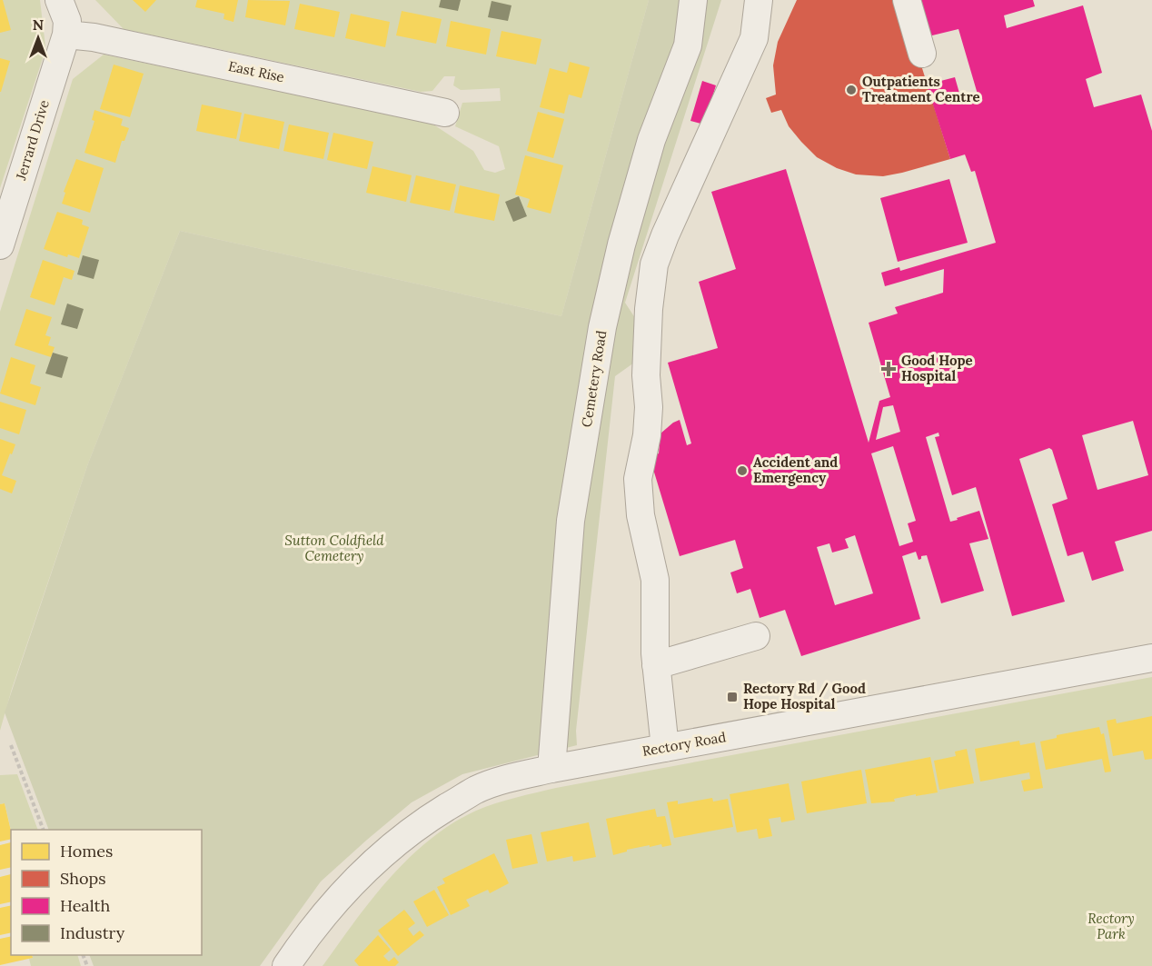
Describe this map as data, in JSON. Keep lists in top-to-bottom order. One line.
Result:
{"streets":{"street":["East Rise","Jerrard Drive","Cemetery Road","Rectory Road"]},"crossings":[["East Rise","Jerrard Drive"],["Cemetery Road","Rectory Road"]],"parks":["Sutton Coldfield Cemetery","Rectory Park"],"places":{"other":["Outpatients Treatment Centre","Accident and Emergency"],"health":["Good Hope Hospital"],"transit":["Rectory Rd / Good Hope Hospital"]},"legend":["Homes","Shops","Health","Industry"],"north":"top"}
